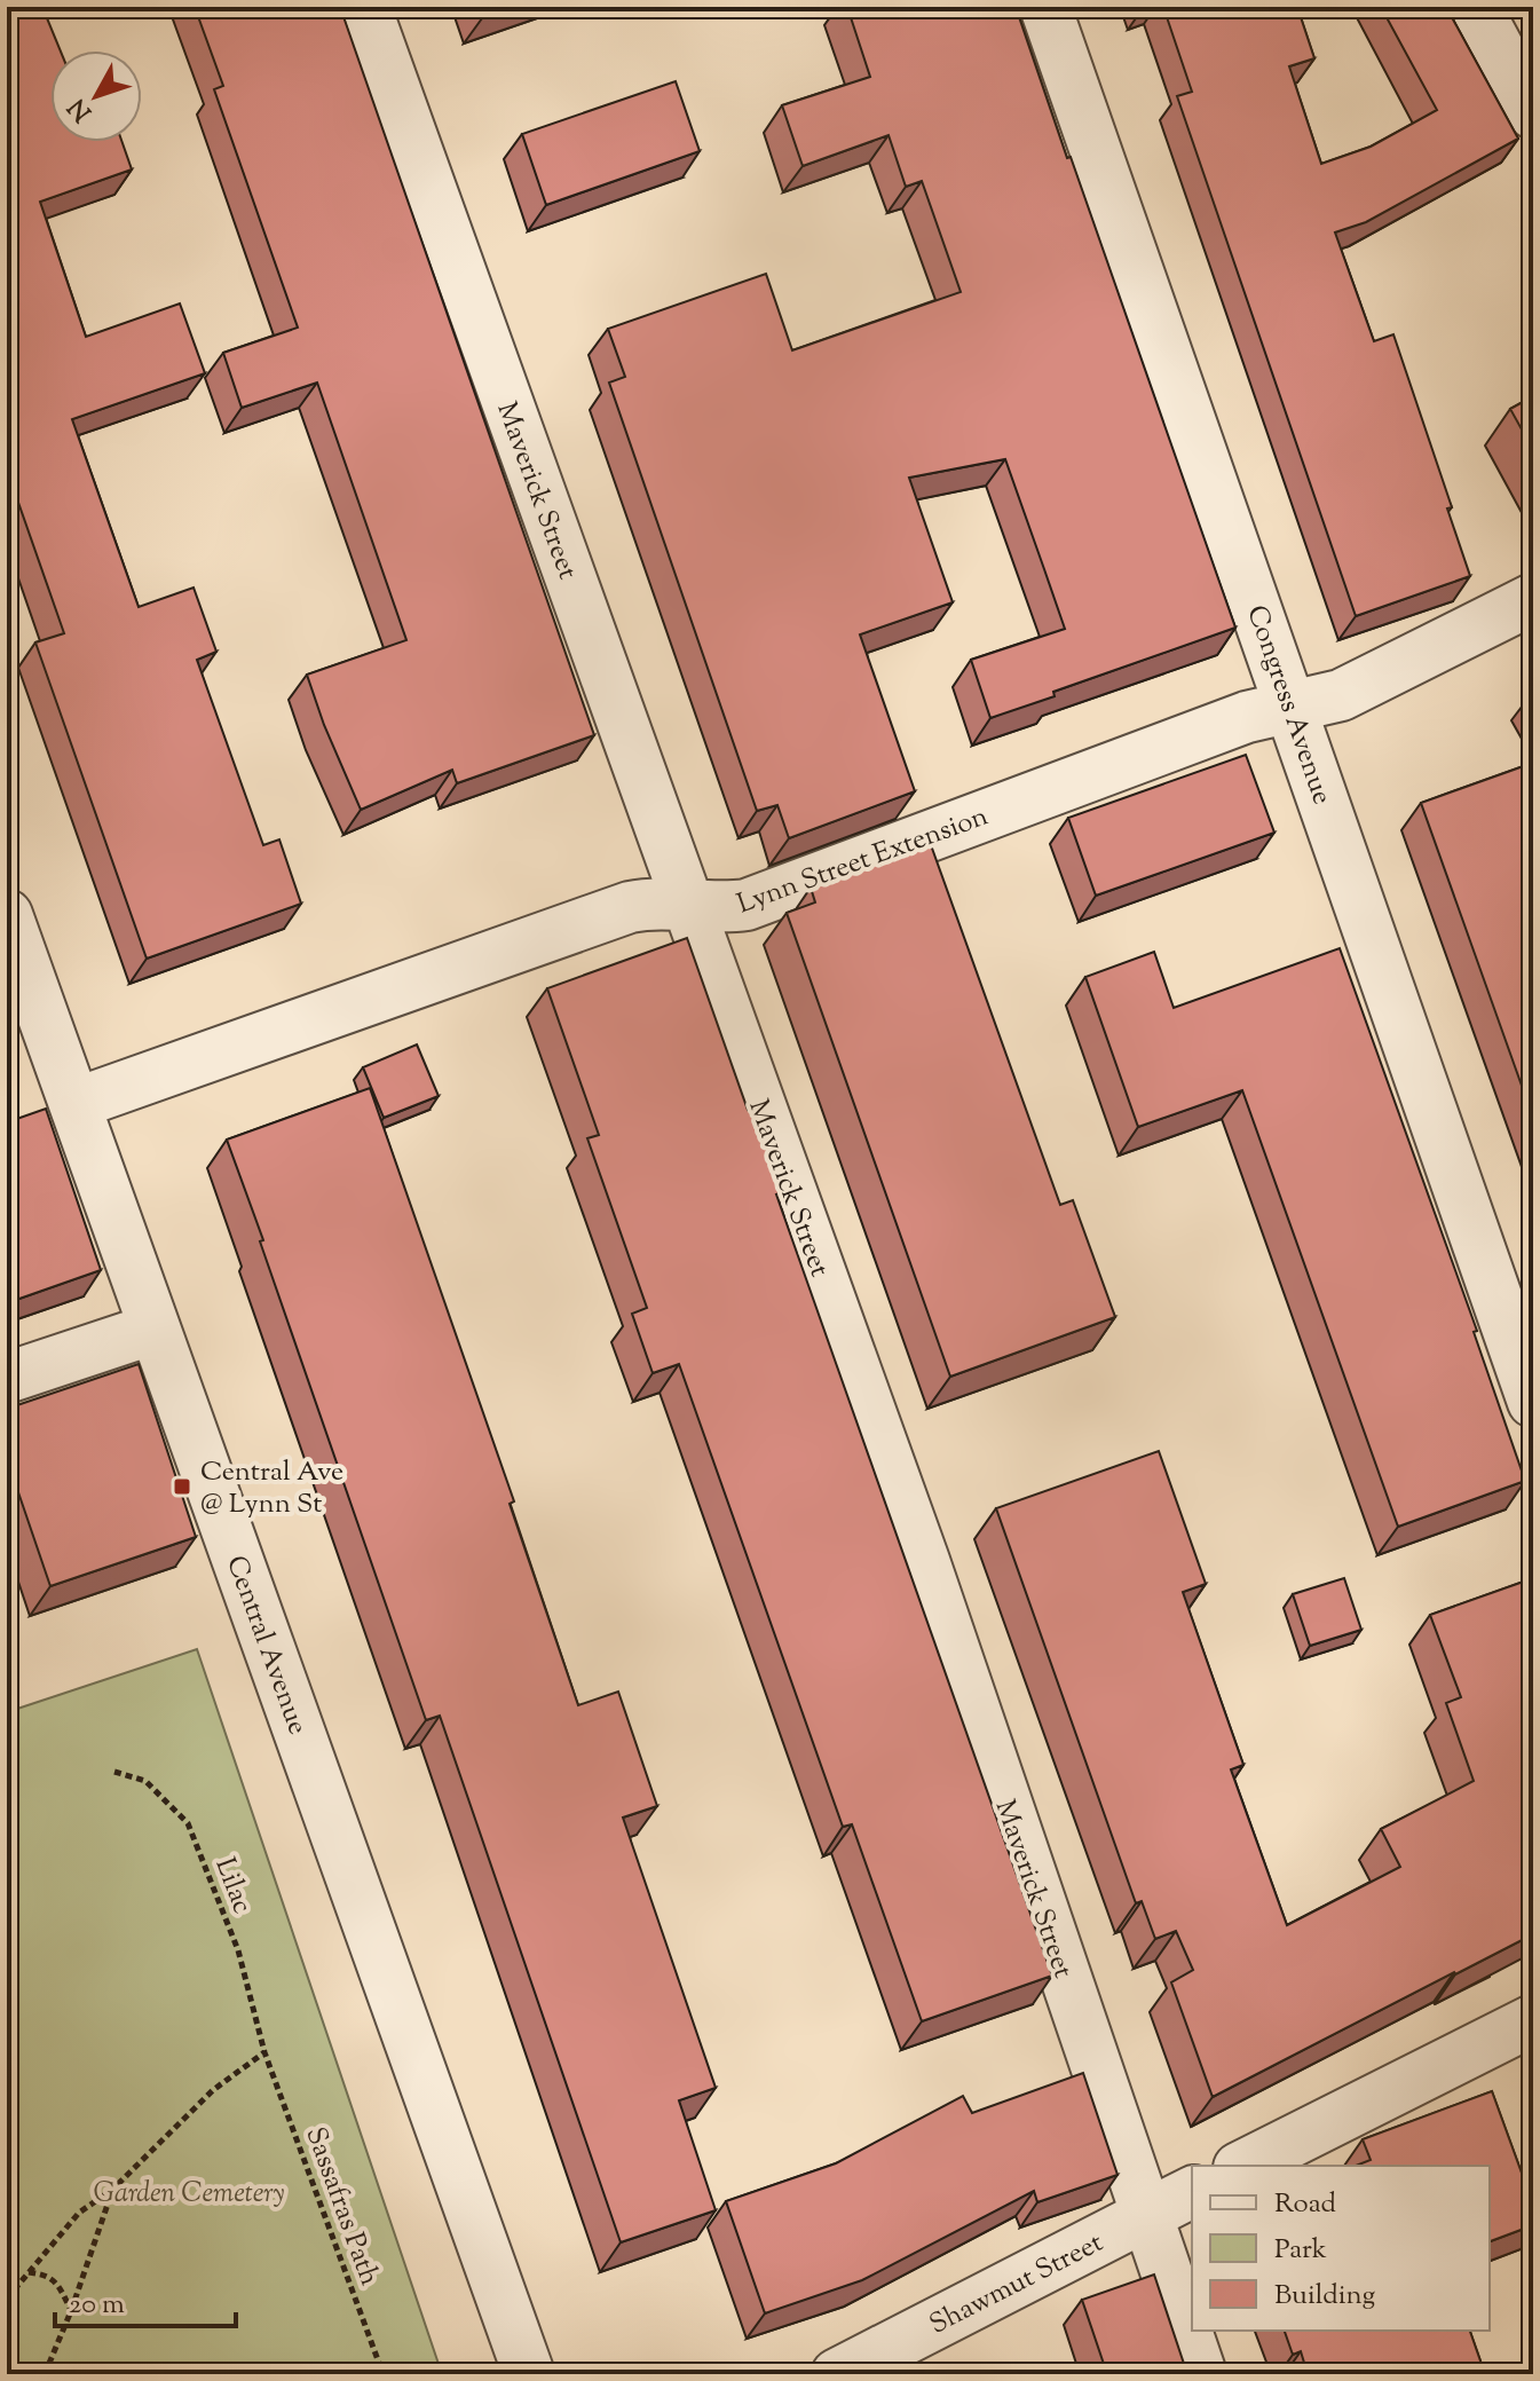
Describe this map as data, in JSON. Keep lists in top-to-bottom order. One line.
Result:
{"streets":{"street":["Maverick Street","Congress Avenue","Lynn Street Extension","Central Avenue","Shawmut Street"],"path":["Lilac","Sassafras Path"]},"crossings":[["Maverick Street","Lynn Street Extension"],["Maverick Street","Shawmut Street"],["Congress Avenue","Lynn Street Extension"],["Lynn Street Extension","Central Avenue"],["Lilac","Sassafras Path"]],"parks":["Garden Cemetery"],"places":{"transit":["Central Ave @ Lynn St"]},"legend":["Road","Park","Building"],"scale_bar":"20 m","north":"bottom left"}
